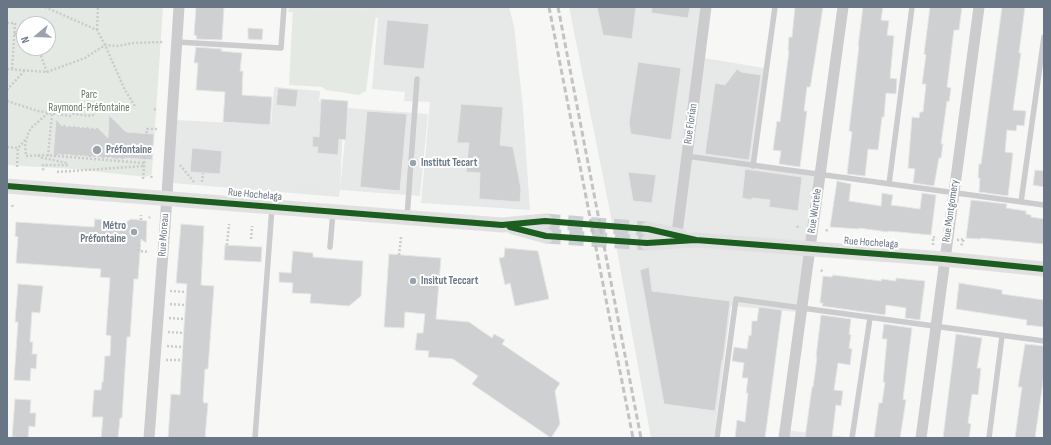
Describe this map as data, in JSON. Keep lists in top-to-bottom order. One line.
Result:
{"streets":{"street":["Rue Florian","Rue Hochelaga","Rue Wurtele","Rue Montgomery","Rue Moreau"]},"crossings":[["Rue Florian","Rue Hochelaga"],["Rue Hochelaga","Rue Wurtele"],["Rue Hochelaga","Rue Montgomery"],["Rue Hochelaga","Rue Moreau"]],"parks":["Parc Raymond-Préfontaine"],"places":["Préfontaine","Institut Tecart","Métro Préfontaine","Insitut Teccart"],"north":"left"}
